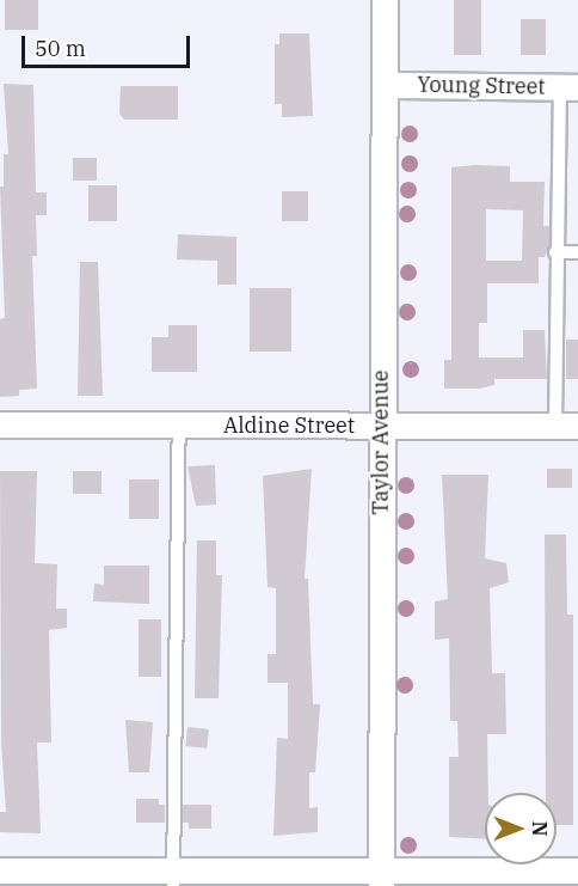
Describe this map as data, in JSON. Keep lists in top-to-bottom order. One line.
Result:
{"streets":{"street":["Young Street","Aldine Street","Taylor Avenue"]},"crossings":[["Young Street","Taylor Avenue"],["Aldine Street","Taylor Avenue"]],"scale_bar":"50 m","north":"right"}
